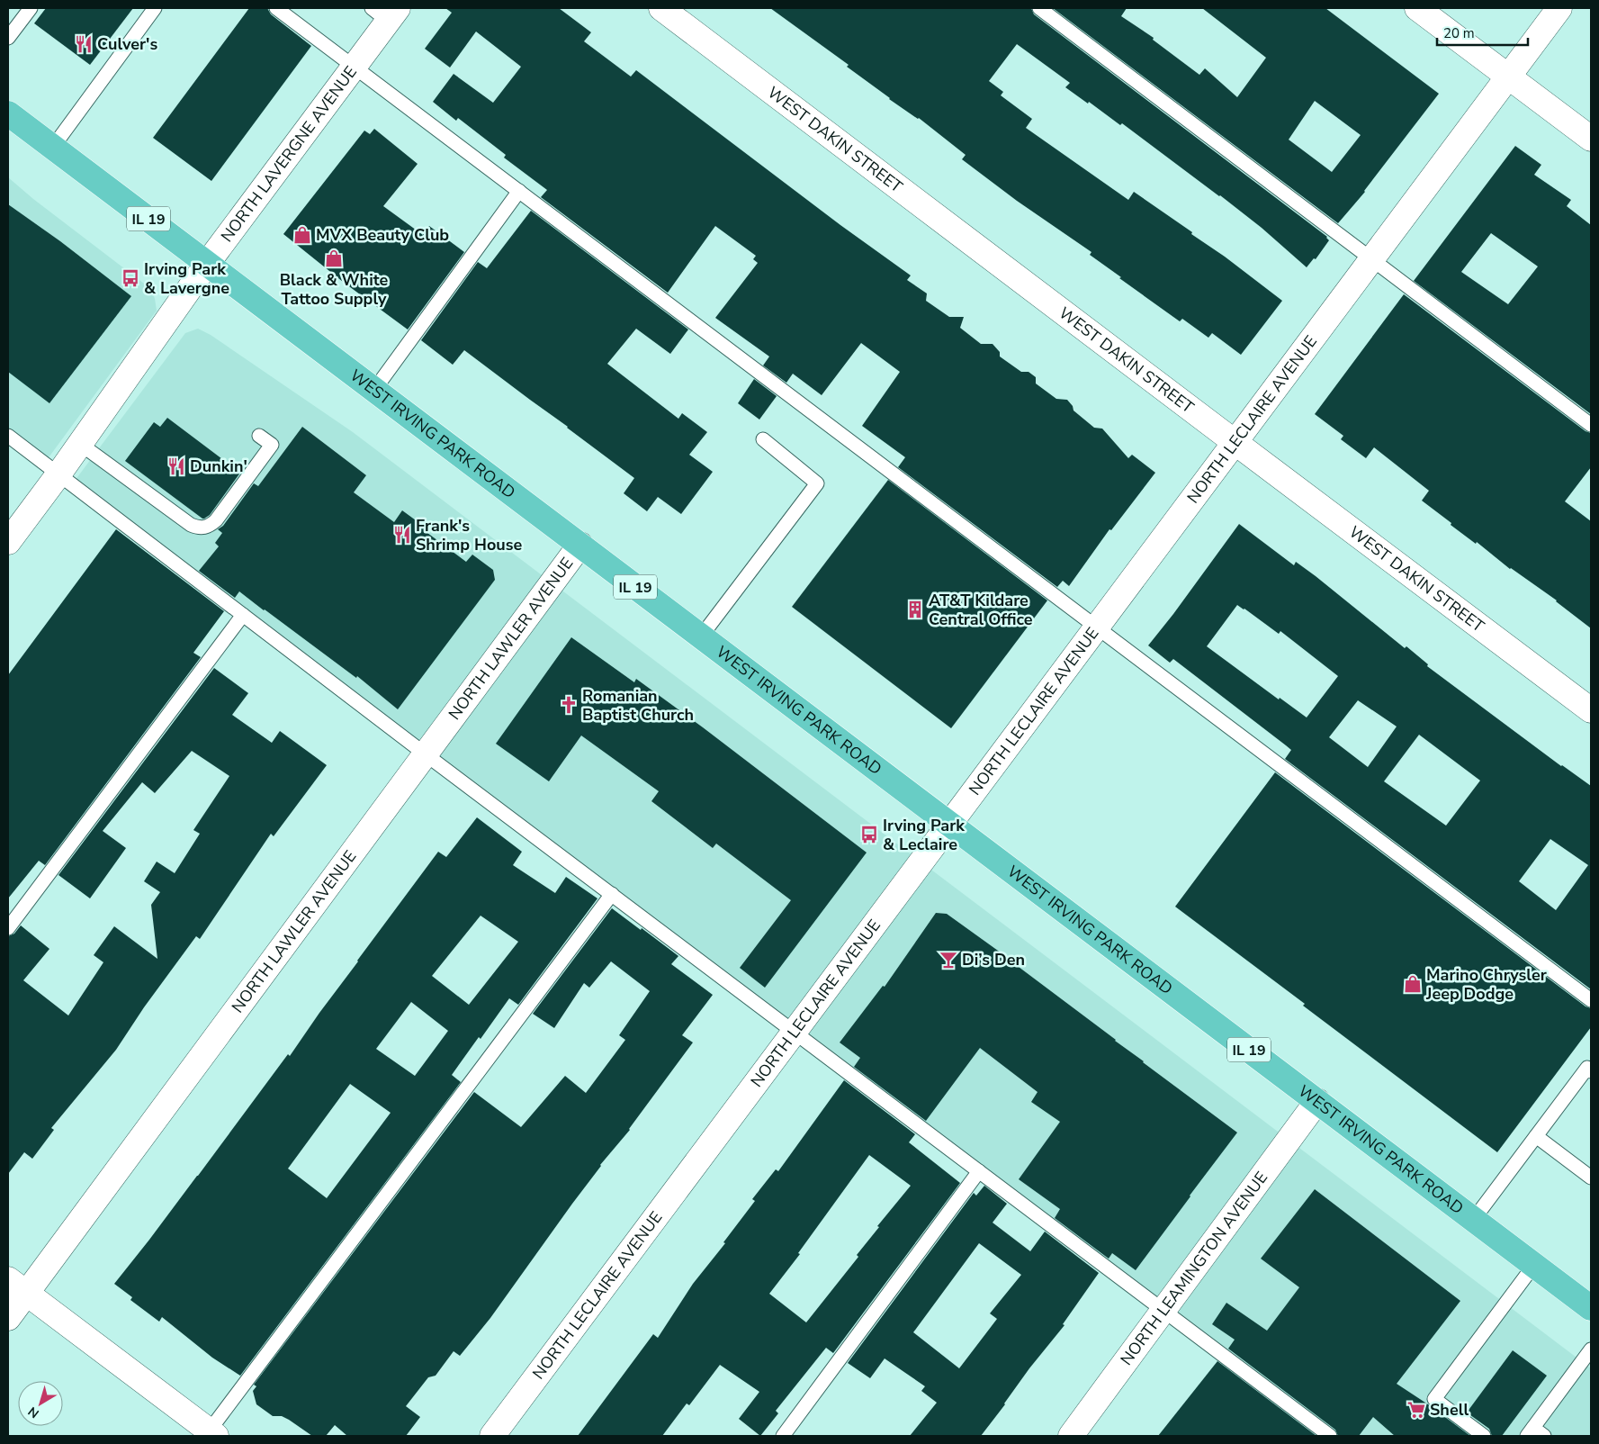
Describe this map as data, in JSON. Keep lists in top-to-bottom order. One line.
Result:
{"streets":{"main road":["IL 19","WEST IRVING PARK ROAD"],"street":["WEST DAKIN STREET","NORTH LAVERGNE AVENUE","NORTH LECLAIRE AVENUE","NORTH LAWLER AVENUE","NORTH LEAMINGTON AVENUE"]},"crossings":[["WEST DAKIN STREET","NORTH LECLAIRE AVENUE"],["NORTH LAVERGNE AVENUE","WEST IRVING PARK ROAD"],["NORTH LECLAIRE AVENUE","WEST IRVING PARK ROAD"],["WEST IRVING PARK ROAD","NORTH LAWLER AVENUE"],["WEST IRVING PARK ROAD","NORTH LEAMINGTON AVENUE"]],"places":{"restaurant":["Culver's","Dunkin'","Frank's Shrimp House"],"shop":["MVX Beauty Club","Black & White Tattoo Supply","Marino Chrysler Jeep Dodge"],"bus stop":["Irving Park & Lavergne","Irving Park & Leclaire"],"building":["AT&T Kildare Central Office"],"church":["Romanian Baptist Church"],"bar":["Di’s Den"],"supermarket":["Shell"]},"scale_bar":"20 m","north":"bottom left"}
